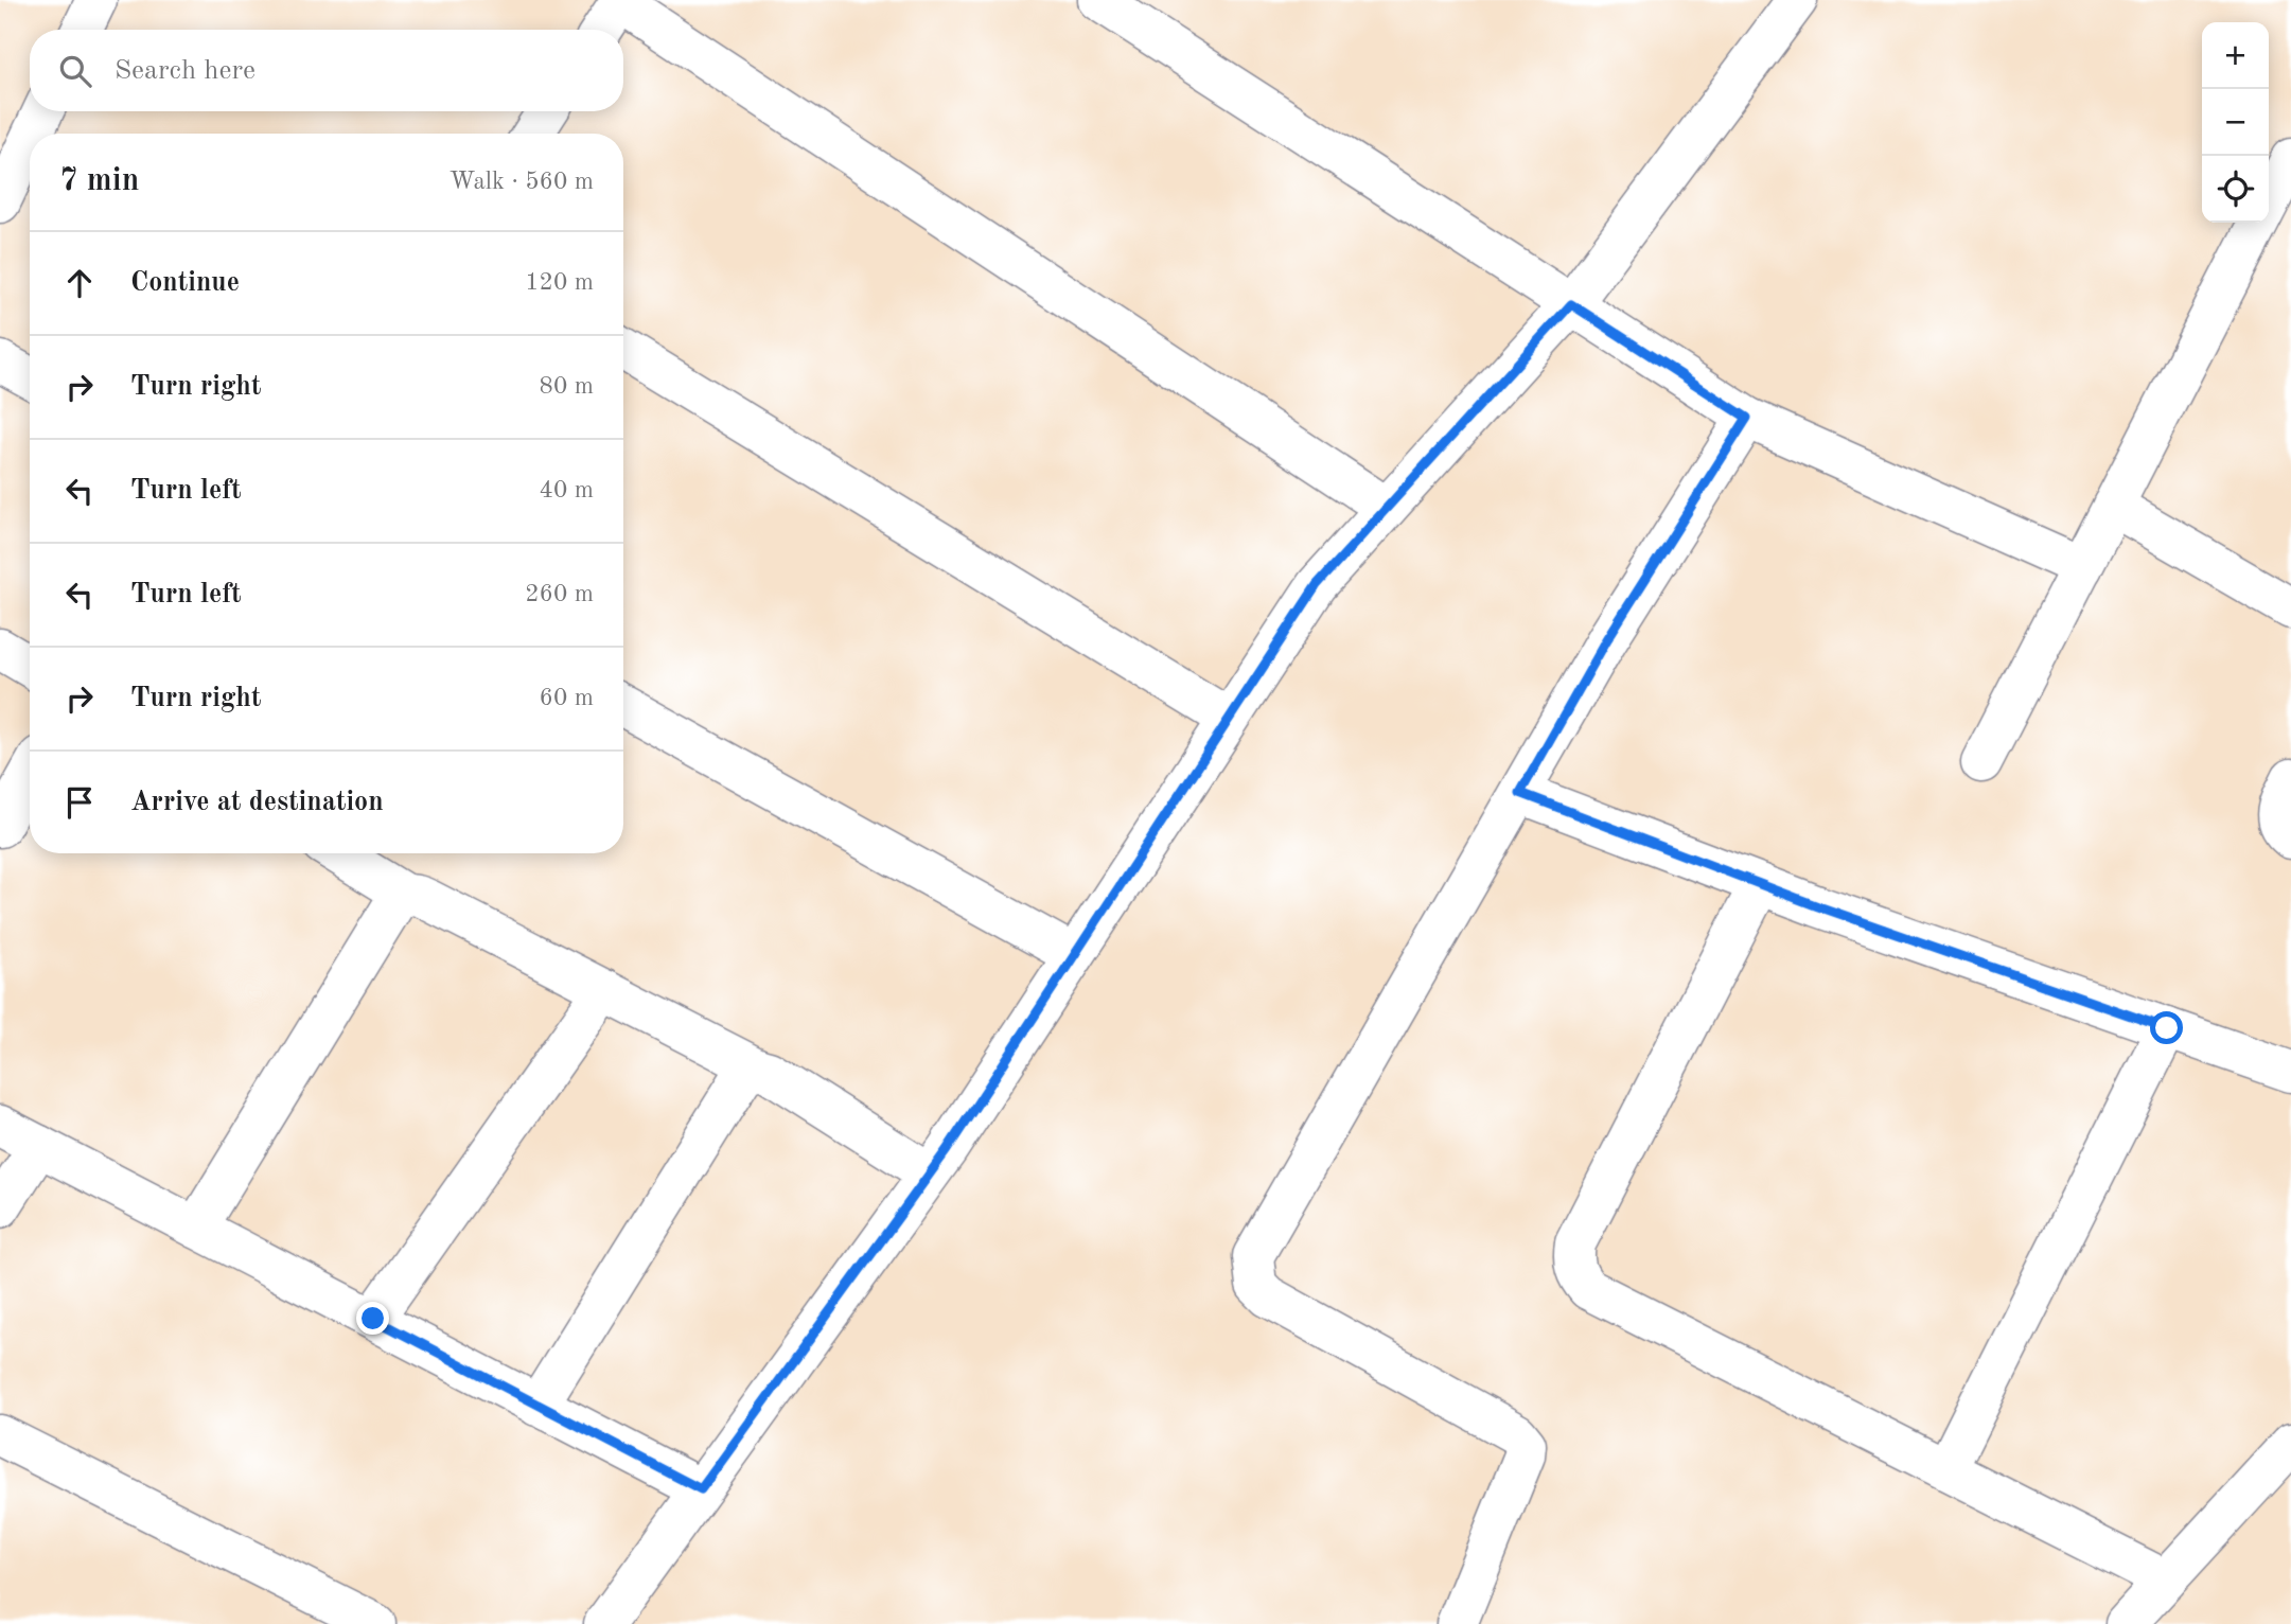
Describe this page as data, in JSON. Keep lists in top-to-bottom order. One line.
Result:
{"page":{"map_buttons":["+","−"],"search":"Search here","heading":["7 min","Walk · 560 m"],"list":[["Continue","120 m"],["Turn right","80 m"],["Turn left","40 m"],["Turn left","260 m"],["Turn right","60 m"],"Arrive at destination"]}}
